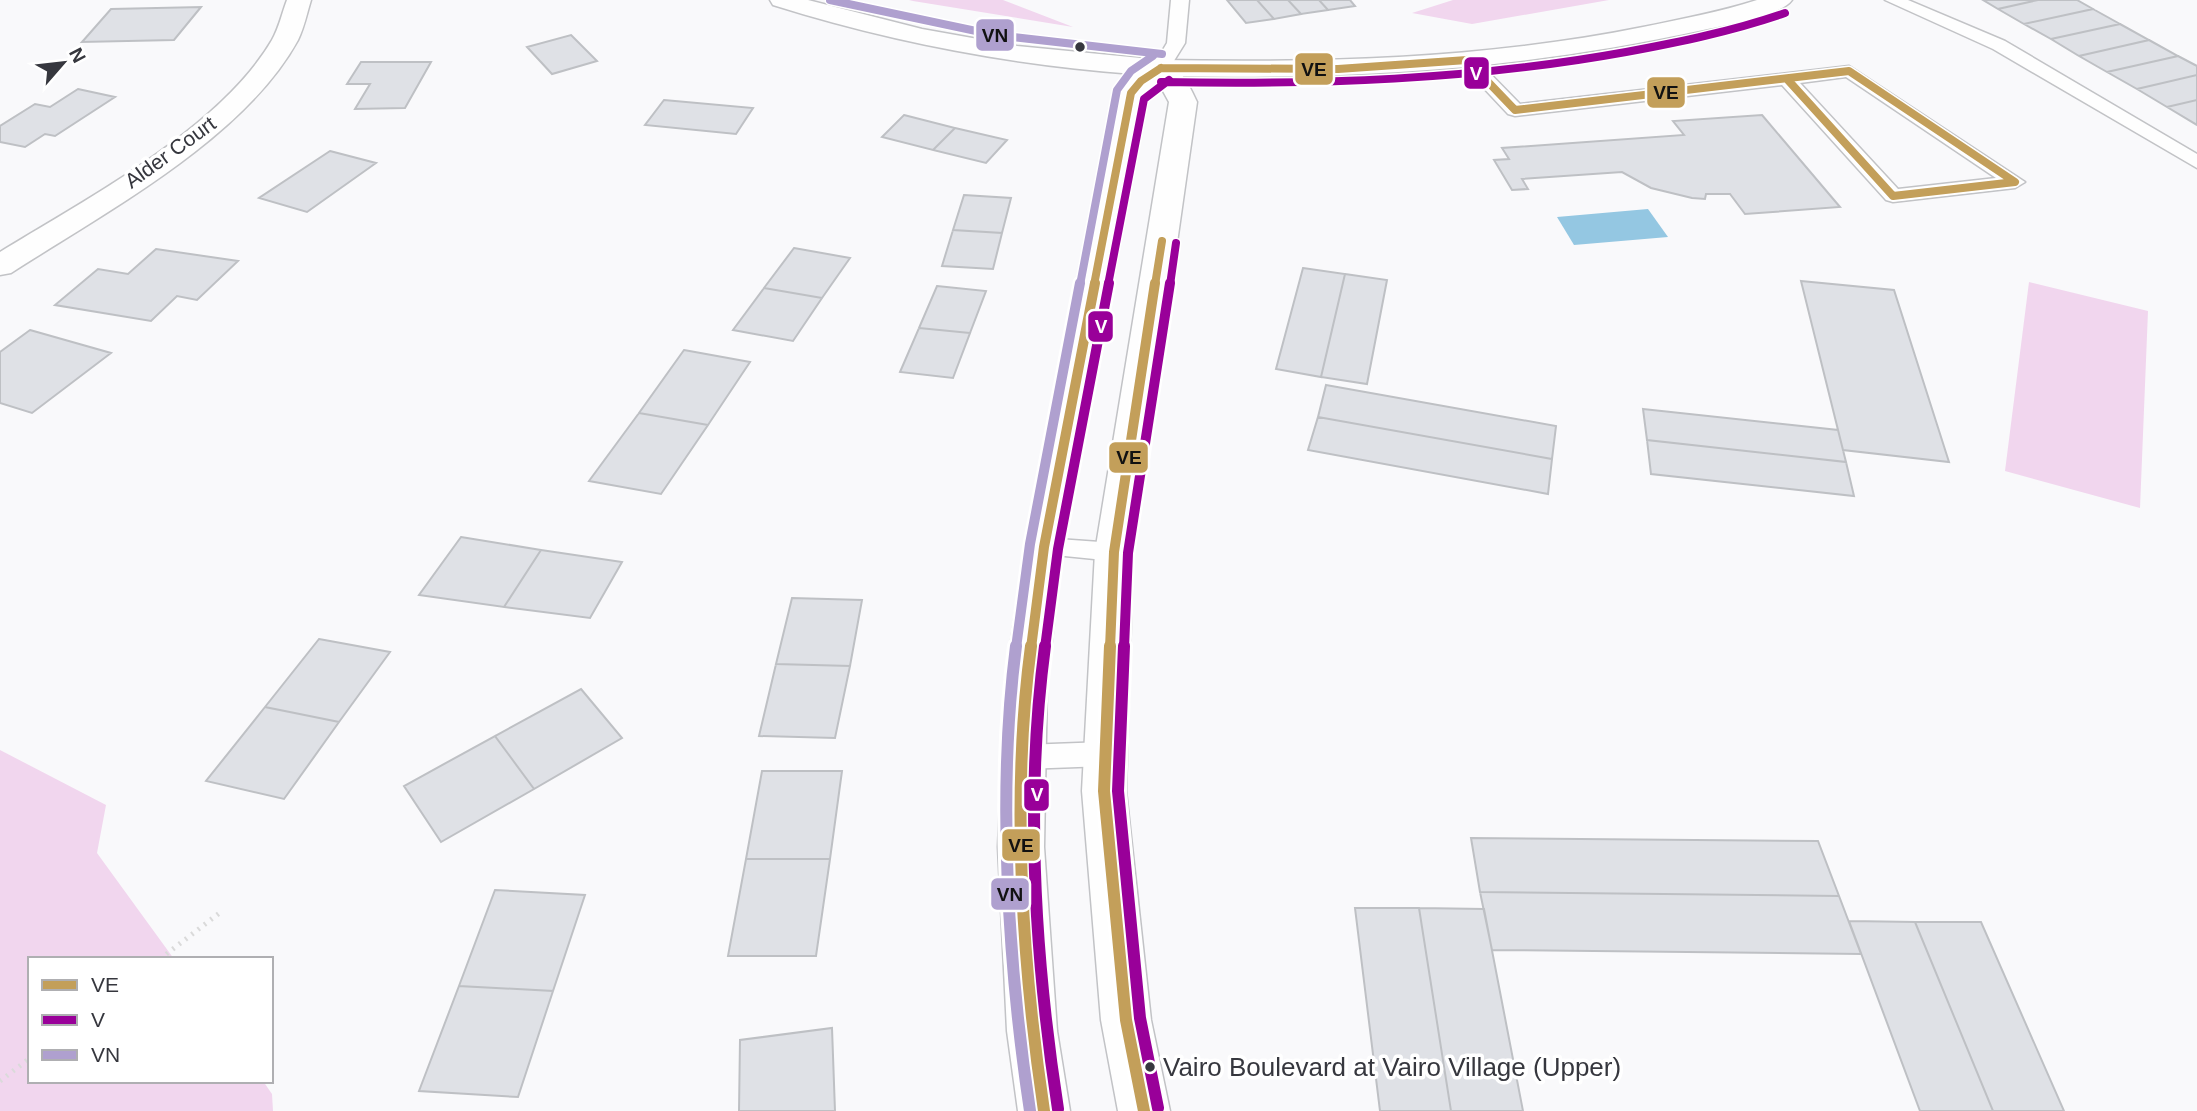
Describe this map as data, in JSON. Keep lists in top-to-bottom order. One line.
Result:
{"streets":{"street":["Alder Court"]},"places":["Vairo Boulevard at Vairo Village (Upper)"],"lines":["transit line VN","transit line V","transit line VE"],"legend":["VE","V","VN"],"north":"top right"}
